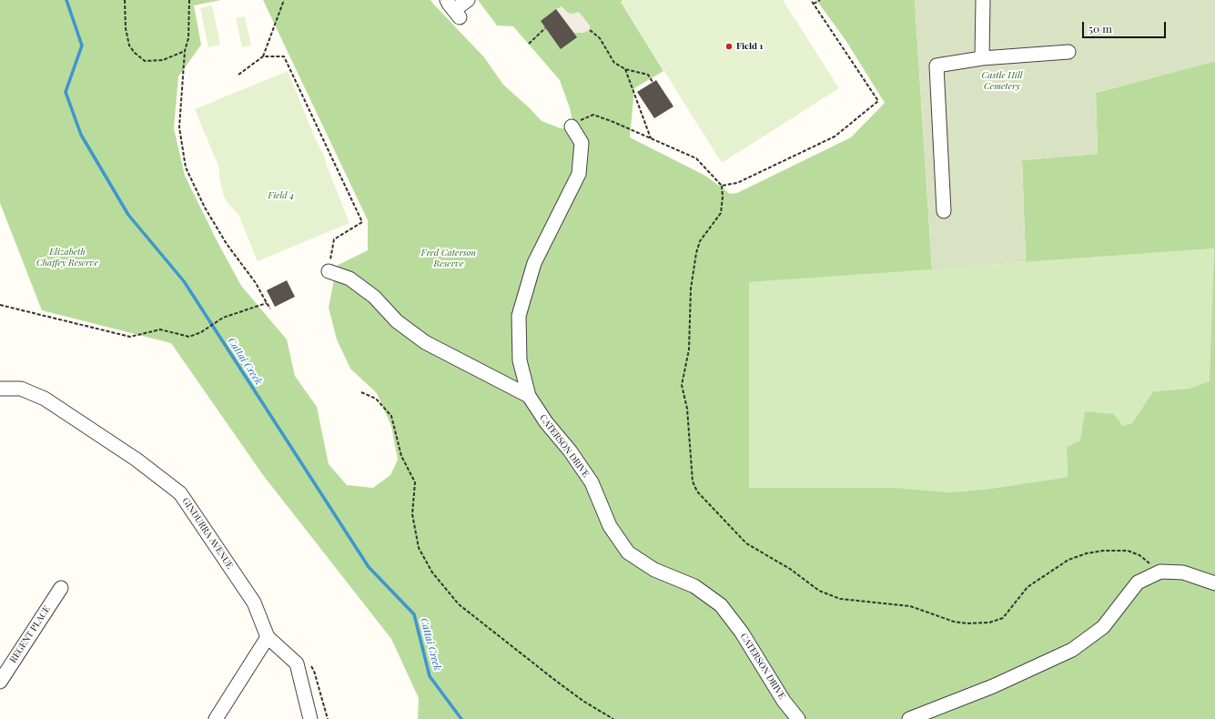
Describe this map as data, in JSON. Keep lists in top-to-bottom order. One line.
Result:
{"streets":{"street":["CATERSON DRIVE","GINDURRA AVENUE","REGENT PLACE"]},"water":["Cattai Creek"],"parks":["Castle Hill Cemetery","Field 4","Elizabeth Chaffey Reserve","Fred Caterson Reserve"],"places":["Field 1"],"scale_bar":"50 m"}
